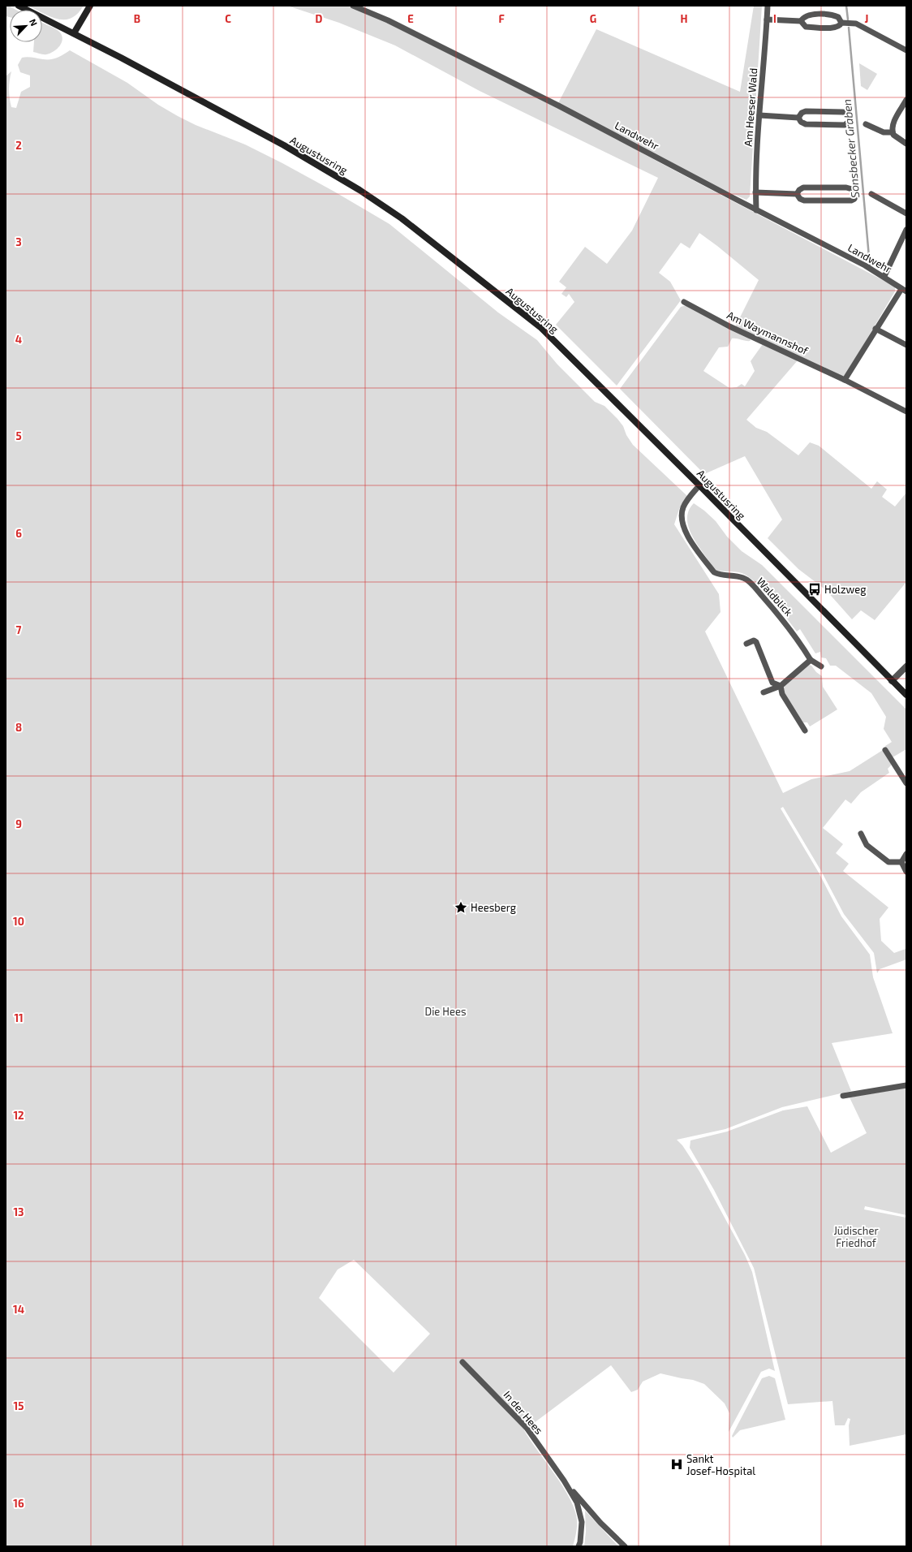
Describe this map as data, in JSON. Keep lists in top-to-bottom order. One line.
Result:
{"streets":{"main road":["Augustusring"],"street":["Am Heeser Wald","Landwehr","Am Waymannshof","Waldblick","In der Hees"]},"crossings":[["Am Heeser Wald","Landwehr"],["Augustusring","Waldblick"]],"water":["Sonsbecker Graben"],"parks":["Die Hees","Jüdischer Friedhof"],"places":{"bus stop":["Holzweg"],"place":["Heesberg"],"hospital":["Sankt Josef-Hospital"]},"north":"top right","grid":{"columns":["B","C","D","E","F","G","H","I","J"],"rows":["2","3","4","5","6","7","8","9","10","11","12","13","14","15","16"]}}
